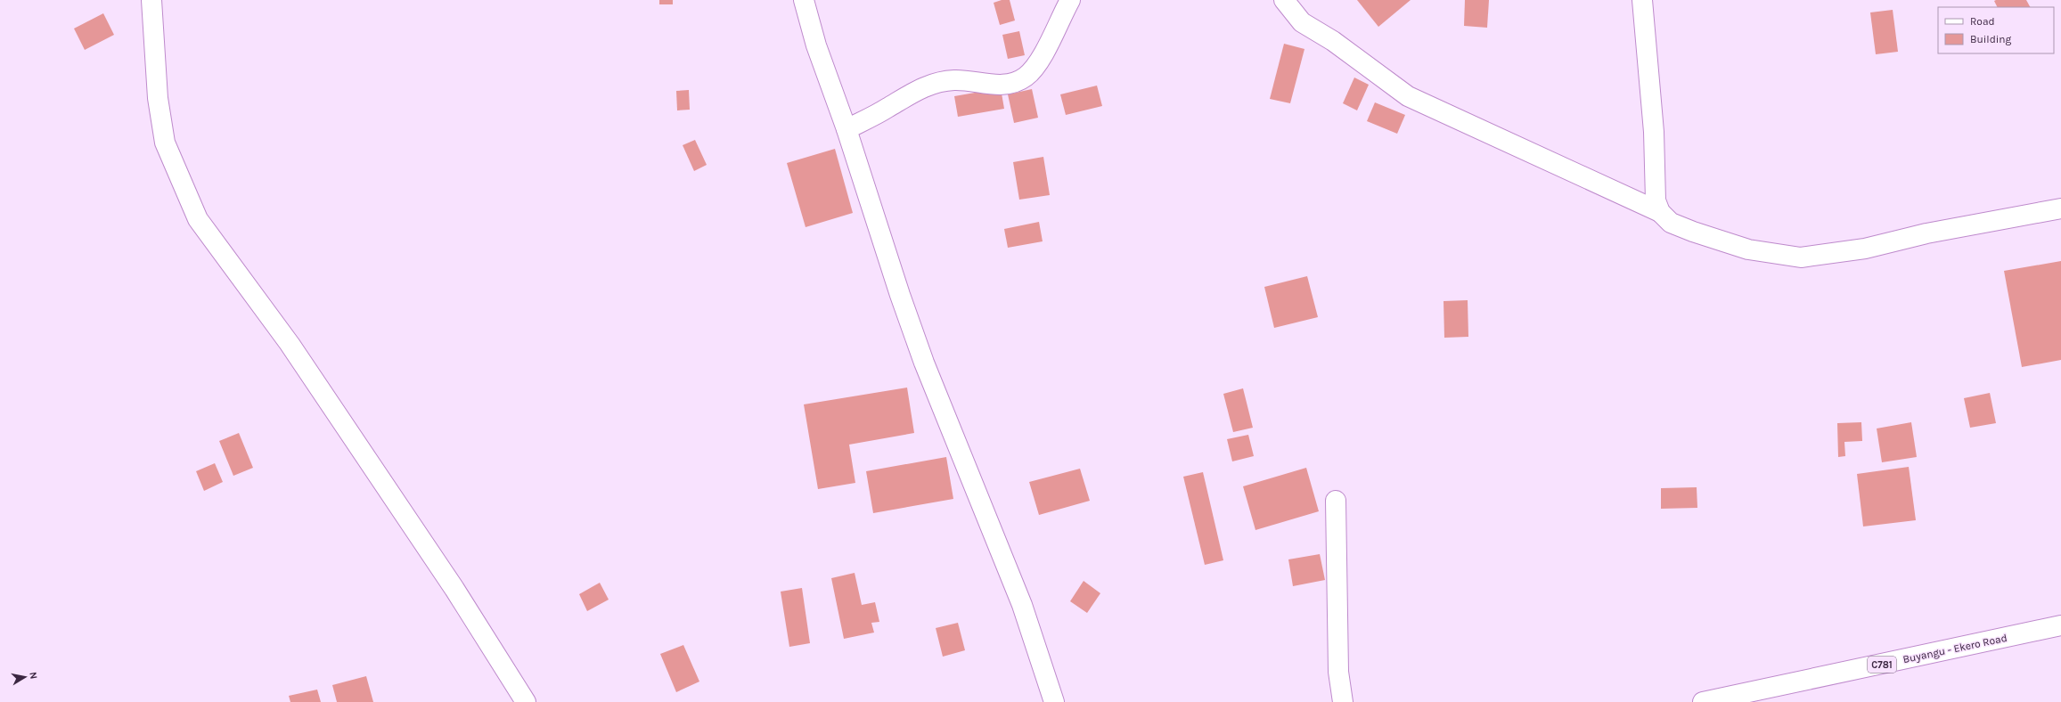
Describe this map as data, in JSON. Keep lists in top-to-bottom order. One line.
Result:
{"streets":{"street":["Buyangu - Ekero Road","C781"]},"legend":["Road","Building"],"north":"right"}
